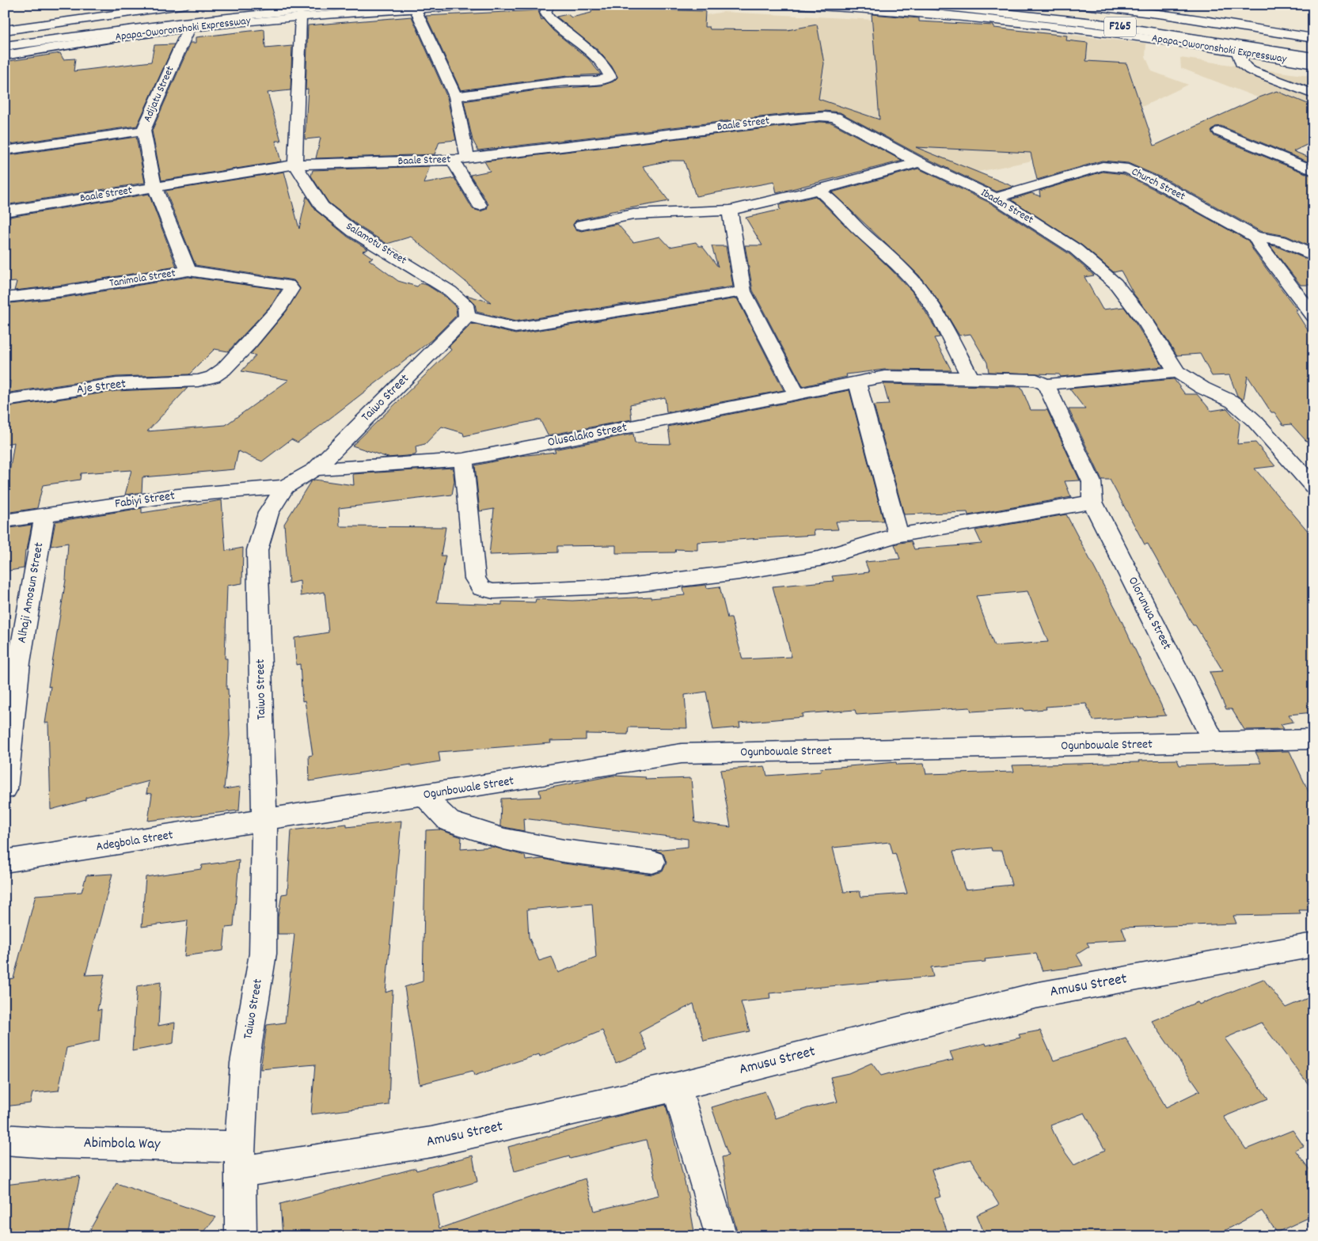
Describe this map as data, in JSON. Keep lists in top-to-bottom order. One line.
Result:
{"streets":{"main road":["F265","Apapa-Oworonshoki Expressway","Adijatu Street","Baale Street","Church Street","Ibadan Street","Salamotu Street","Tanimola Street","Aje Street","Taiwo Street","Olusalako Street","Fabiyi Street","Alhaji Amosun Street","Olorunwa Street","Ogunbowale Street","Adegbola Street","Amusu Street","Abimbola Way"]},"crossings":[["Apapa-Oworonshoki Expressway","Adijatu Street"],["Adijatu Street","Baale Street"],["Adijatu Street","Tanimola Street"],["Baale Street","Ibadan Street"],["Baale Street","Salamotu Street"],["Church Street","Ibadan Street"],["Salamotu Street","Taiwo Street"],["Tanimola Street","Aje Street"],["Taiwo Street","Olusalako Street"],["Taiwo Street","Fabiyi Street"],["Taiwo Street","Ogunbowale Street"],["Taiwo Street","Adegbola Street"],["Taiwo Street","Amusu Street"],["Taiwo Street","Abimbola Way"],["Olusalako Street","Olorunwa Street"],["Fabiyi Street","Alhaji Amosun Street"],["Olorunwa Street","Ogunbowale Street"],["Ogunbowale Street","Adegbola Street"],["Amusu Street","Abimbola Way"]]}
